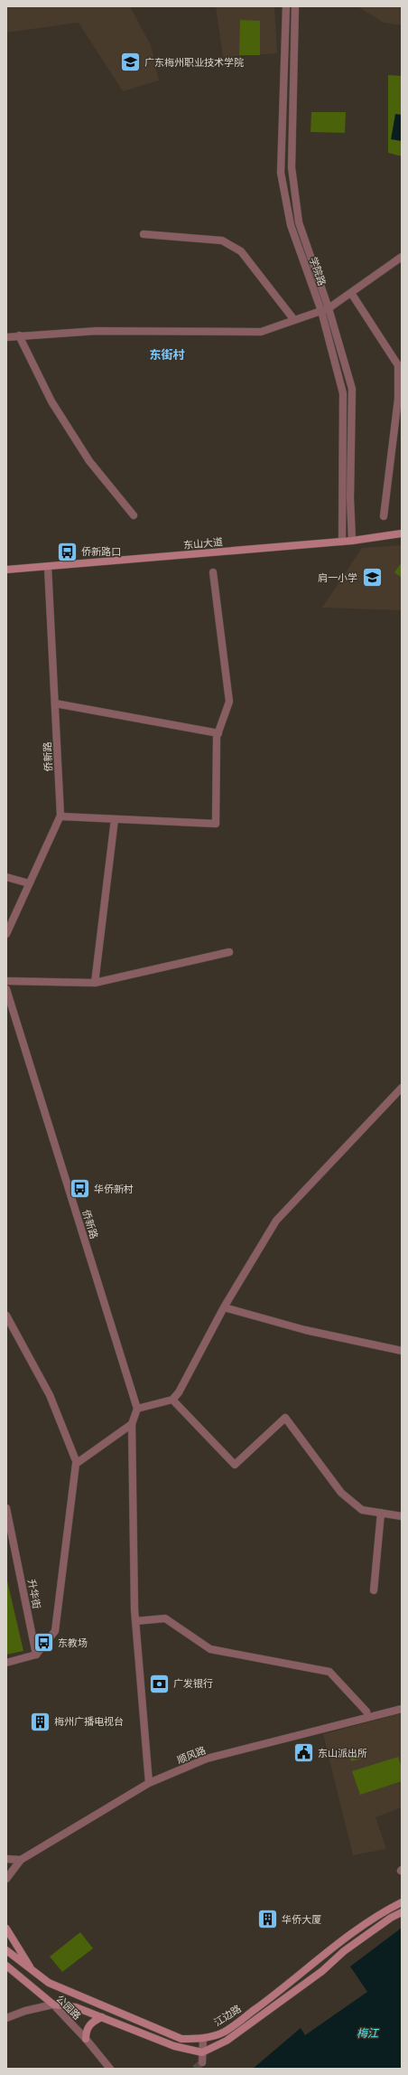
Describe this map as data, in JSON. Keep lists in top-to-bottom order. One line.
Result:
{"streets":{"main road":["东山大道","公园路","江边路"],"street":["学院路","侨新路","升华街","顺风路"]},"crossings":[["学院路","东山大道"],["东山大道","侨新路"]],"districts":["东街村"],"water":["梅江"],"places":{"school or university":["广东梅州职业技术学院","肩一小学"],"bus stop":["侨新路口","华侨新村","东教场"],"bank":["广发银行"],"building":["梅州广播电视台","华侨大厦"],"public building":["东山派出所"]}}
